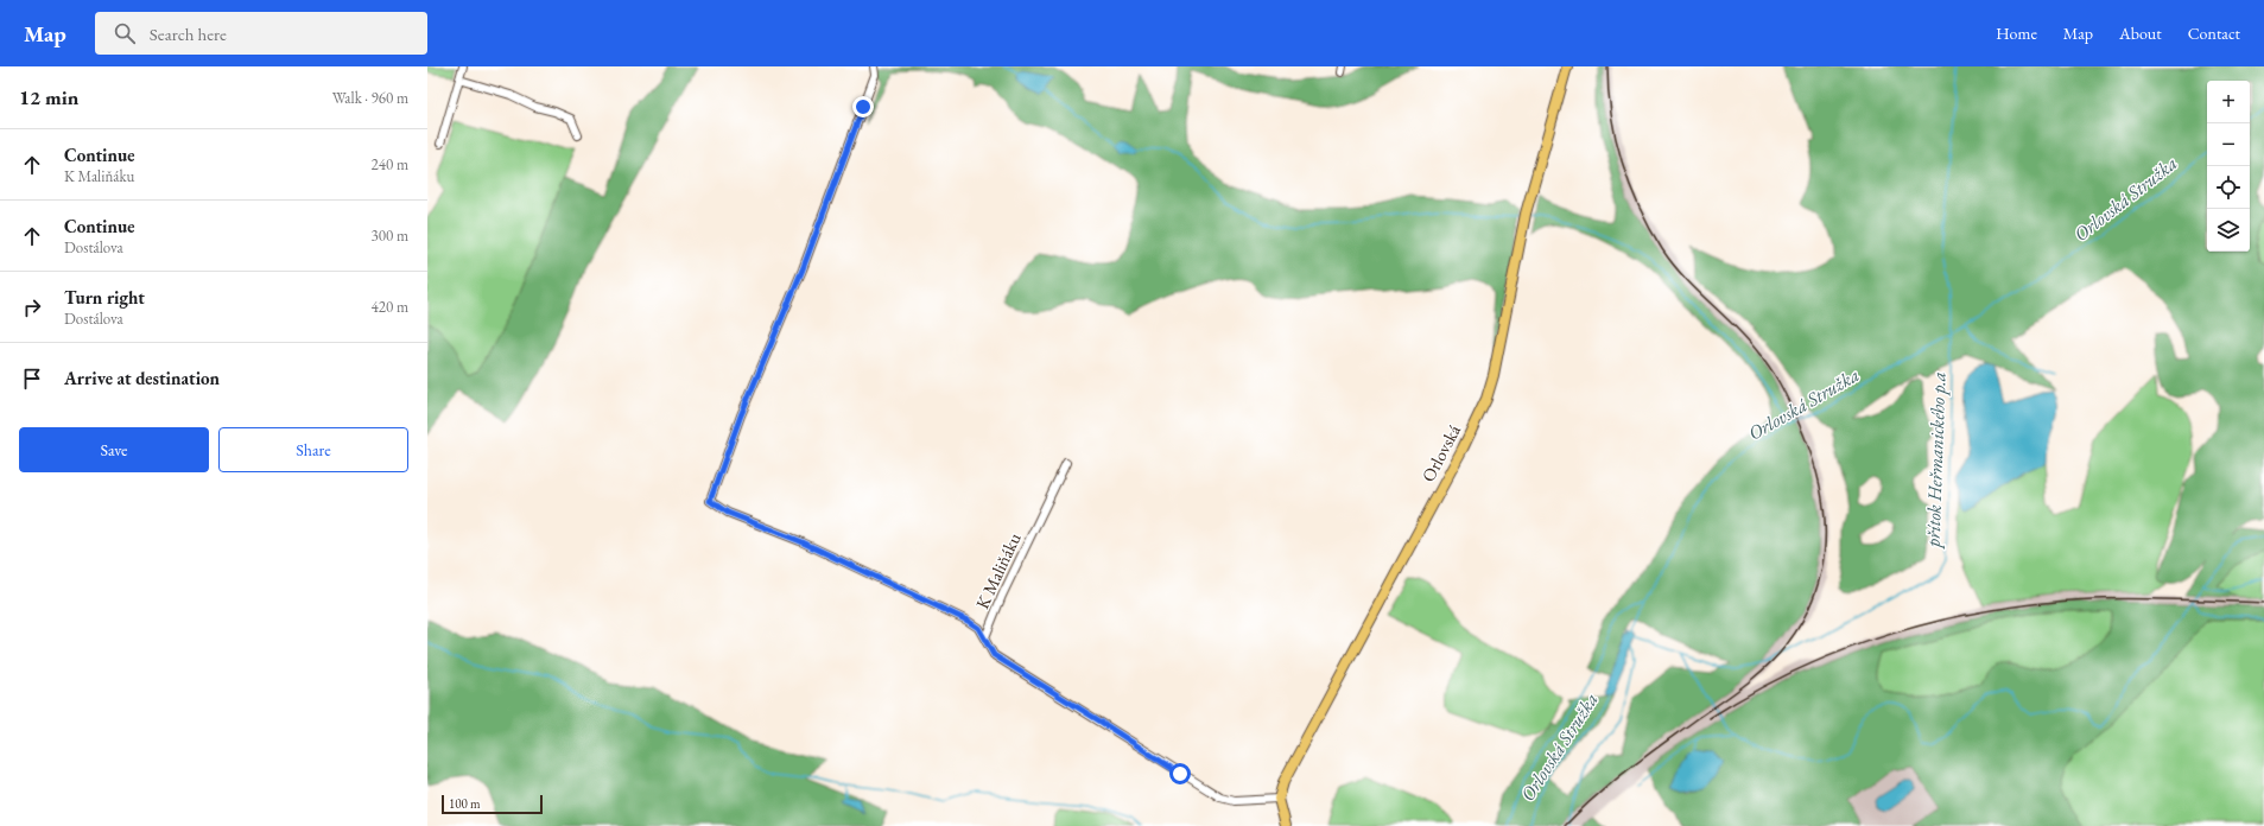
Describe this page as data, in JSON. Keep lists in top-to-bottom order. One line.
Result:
{"streets":{"main road":["Orlovská"],"street":["K Maliňáku"]},"crossings":[["Orlovská","K Maliňáku"]],"water":["Orlovská Stružka","přítok Heřmanického p.a"],"scale_bar":"100 m","page":{"header":"Map","search":"Search here","nav":["Home","Map","About","Contact"],"heading":["12 min","Walk · 960 m"],"map_buttons":["+","−"],"list":[["Continue","K Maliňáku","240 m"],["Continue","Dostálova","300 m"],["Turn right","Dostálova","420 m"],"Arrive at destination"],"buttons":["Save","Share"],"scale":"100 m"}}
